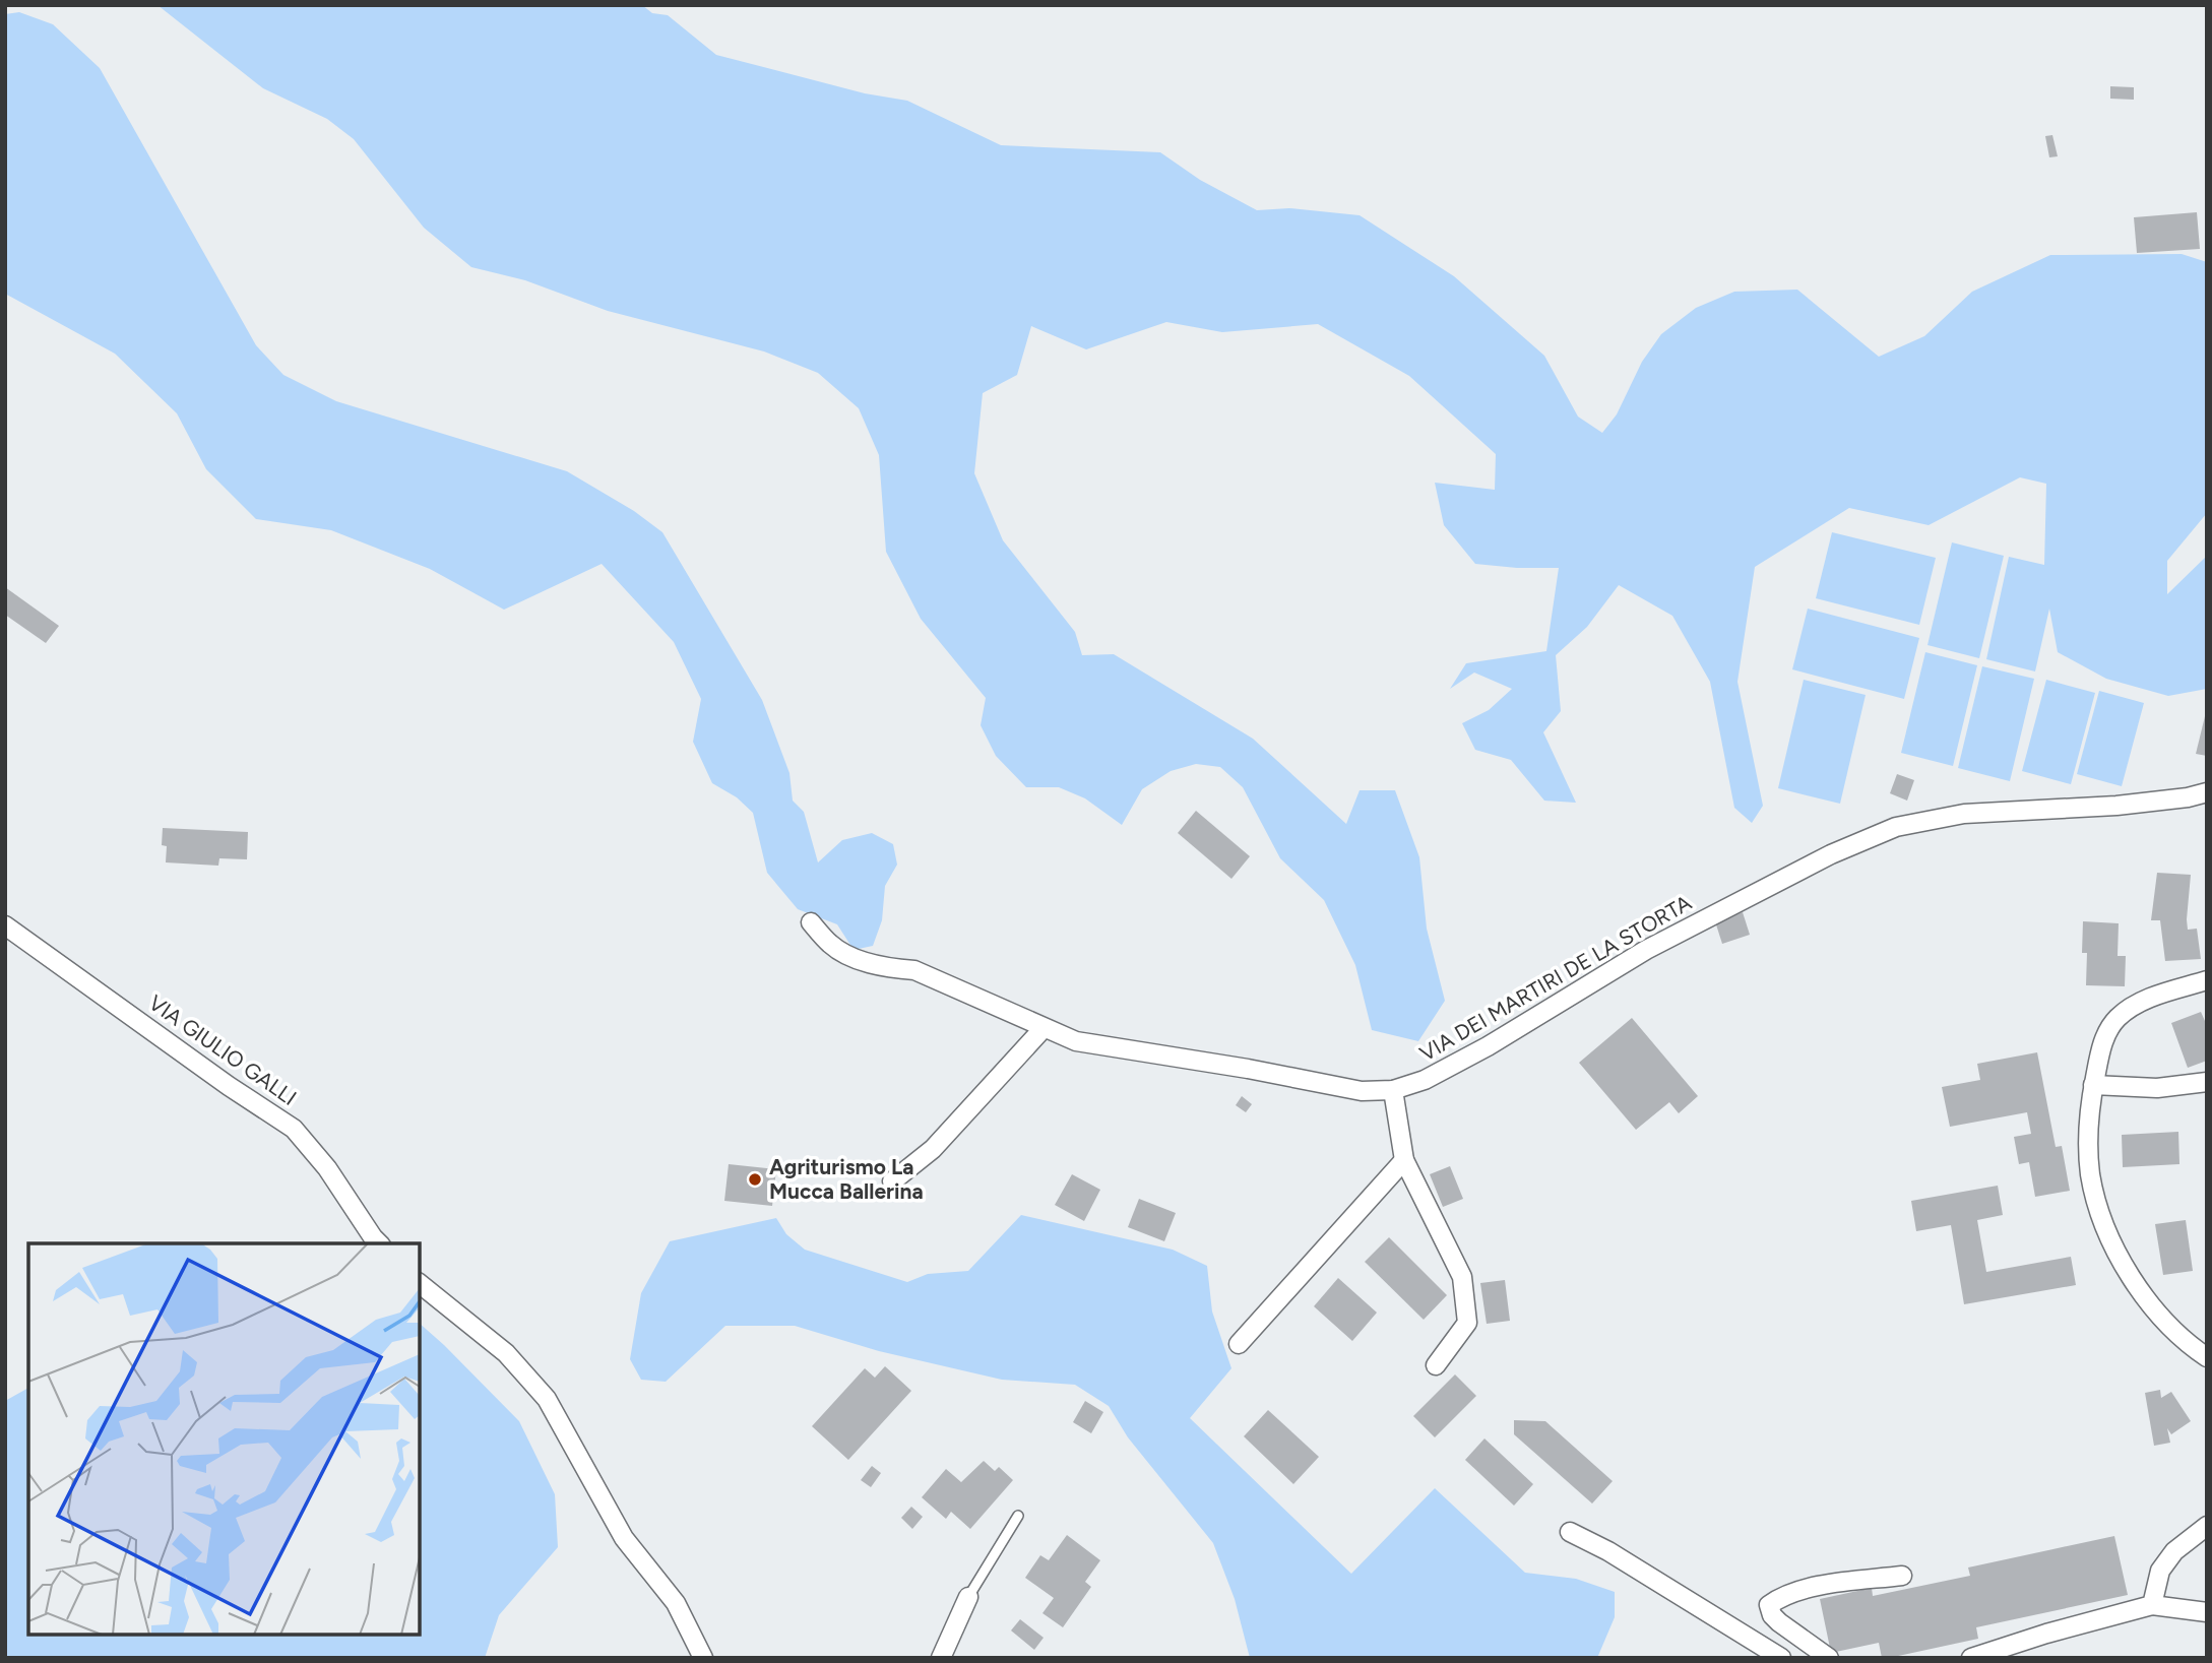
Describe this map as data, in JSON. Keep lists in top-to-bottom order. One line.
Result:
{"streets":{"street":["VIA DEI MARTIRI DE LA STORTA","VIA GIULIO GALLI"]},"places":["Agriturismo La Mucca Ballerina"]}
